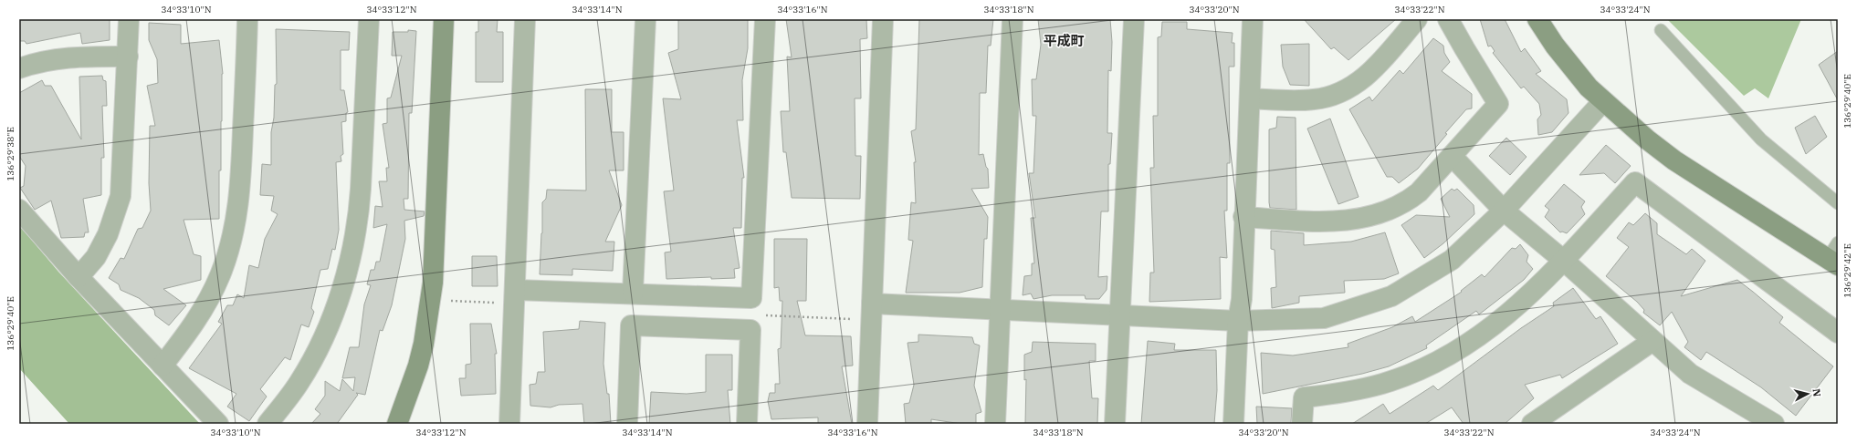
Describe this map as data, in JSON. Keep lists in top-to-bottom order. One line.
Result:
{"districts":["平成町"],"north":"right","coordinates":["34°33'10\"N","34°33'12\"N","34°33'14\"N","34°33'16\"N","34°33'18\"N","34°33'20\"N","34°33'22\"N","34°33'24\"N","136°29'40\"E","136°29'38\"E","136°29'42\"E"]}
